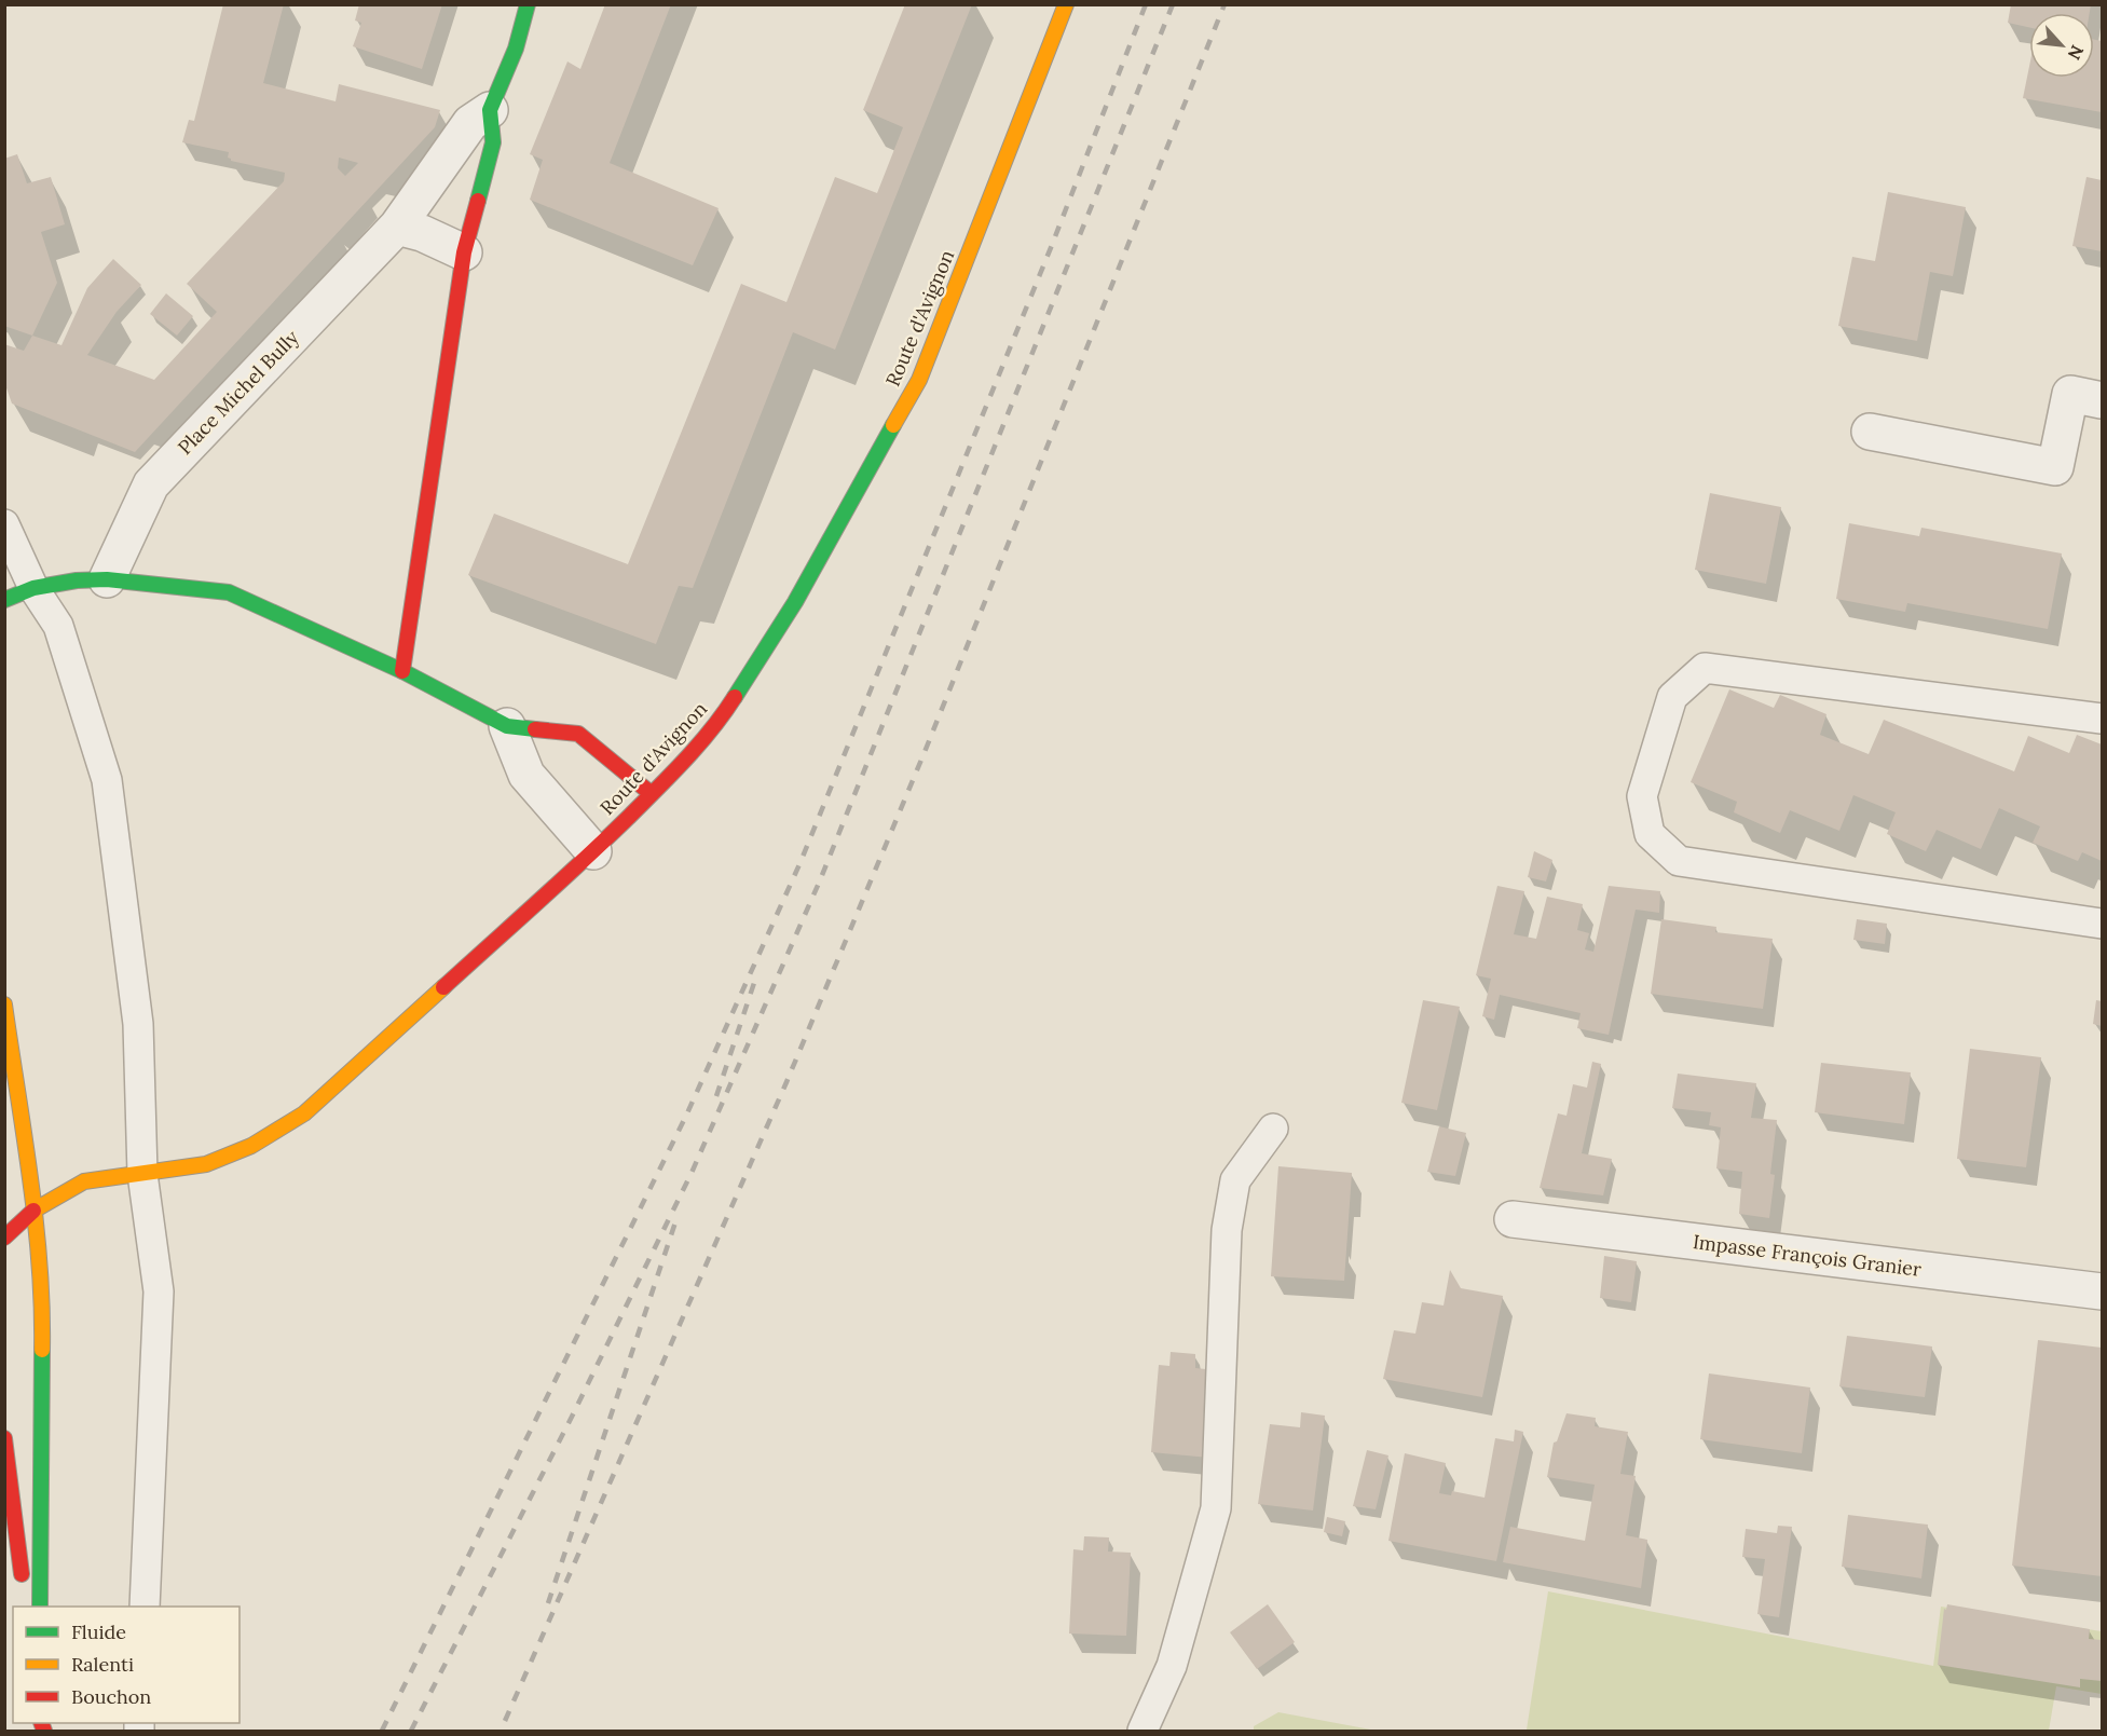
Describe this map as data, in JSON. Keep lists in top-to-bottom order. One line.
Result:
{"streets":{"main road":["Route d'Avignon"],"street":["Place Michel Bully","Impasse François Granier"]},"legend":["Fluide","Ralenti","Bouchon"],"north":"bottom right"}
